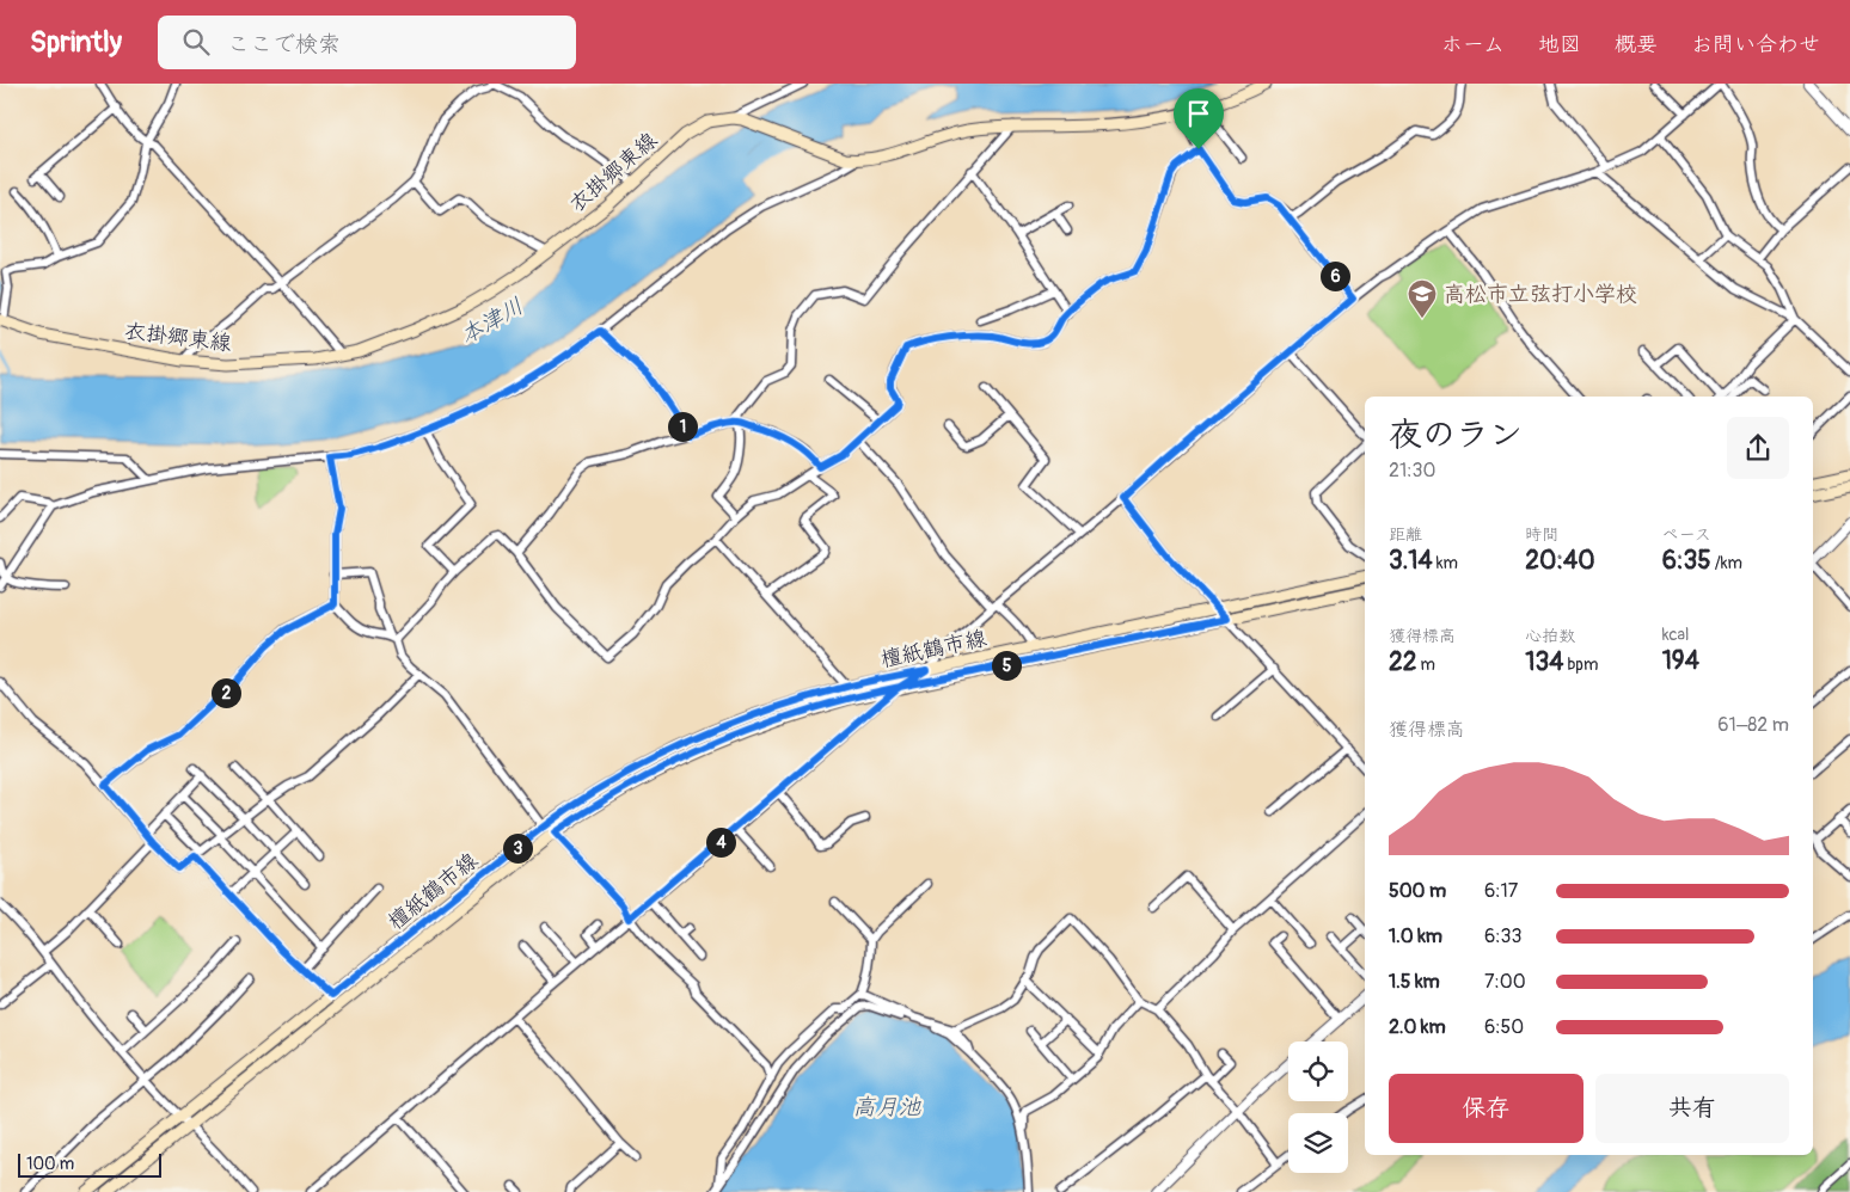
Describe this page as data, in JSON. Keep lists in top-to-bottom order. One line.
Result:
{"streets":{"main road":["衣掛郷東線","檀紙鶴市線"]},"water":["本津川","高月池"],"places":{"school or university":["高松市立弦打小学校"]},"scale_bar":"100 m","page":{"header":"Sprintly","search":"ここで検索","nav":["ホーム","地図","概要","お問い合わせ"],"pins":["6","1","5","2","4","3"],"heading":["夜のラン","21:30"],"stats":[["距離","3.14 km"],["時間","20:40"],["ペース","6:35 /km"],["獲得標高","22 m"],["心拍数","134 bpm"],["kcal","194"]],"chart":["獲得標高","61–82 m"],"list":[{"name":"500 m","note":"6:17"},{"name":"1.0 km","note":"6:33"},{"name":"1.5 km","note":"7:00"},{"name":"2.0 km","note":"6:50"}],"buttons":["保存","共有"],"scale":"100 m"}}
